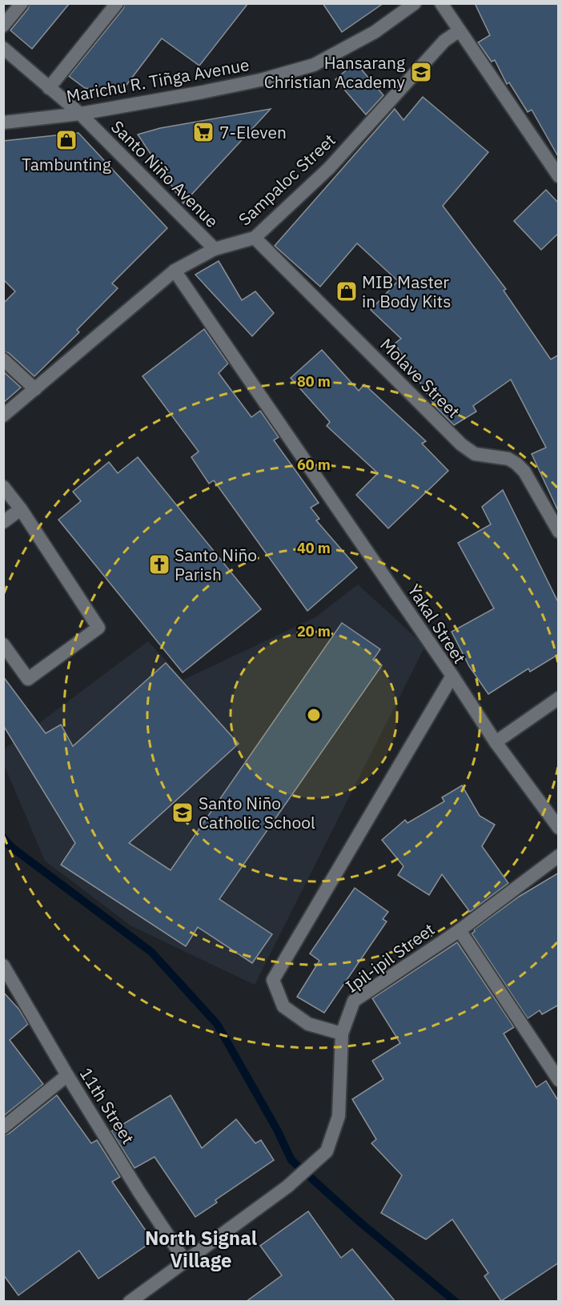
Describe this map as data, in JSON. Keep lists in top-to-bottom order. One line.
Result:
{"streets":{"street":["Marichu R. Tiñga Avenue","Santo Niño Avenue","Sampaloc Street","Molave Street","Yakal Street","Ipil-ipil Street","11th Street"]},"crossings":[["Marichu R. Tiñga Avenue","Santo Niño Avenue"],["Santo Niño Avenue","Sampaloc Street"],["Sampaloc Street","Molave Street"],["Sampaloc Street","Yakal Street"],["Yakal Street","Ipil-ipil Street"],["Ipil-ipil Street","11th Street"]],"districts":["North Signal Village"],"places":{"school or university":["Hansarang Christian Academy","Santo Niño Catholic School"],"supermarket":["7-Eleven"],"shop":["Tambunting","MIB Master in Body Kits"],"church":["Santo Niño Parish"]},"rings":["80 m","60 m","40 m","20 m"]}
